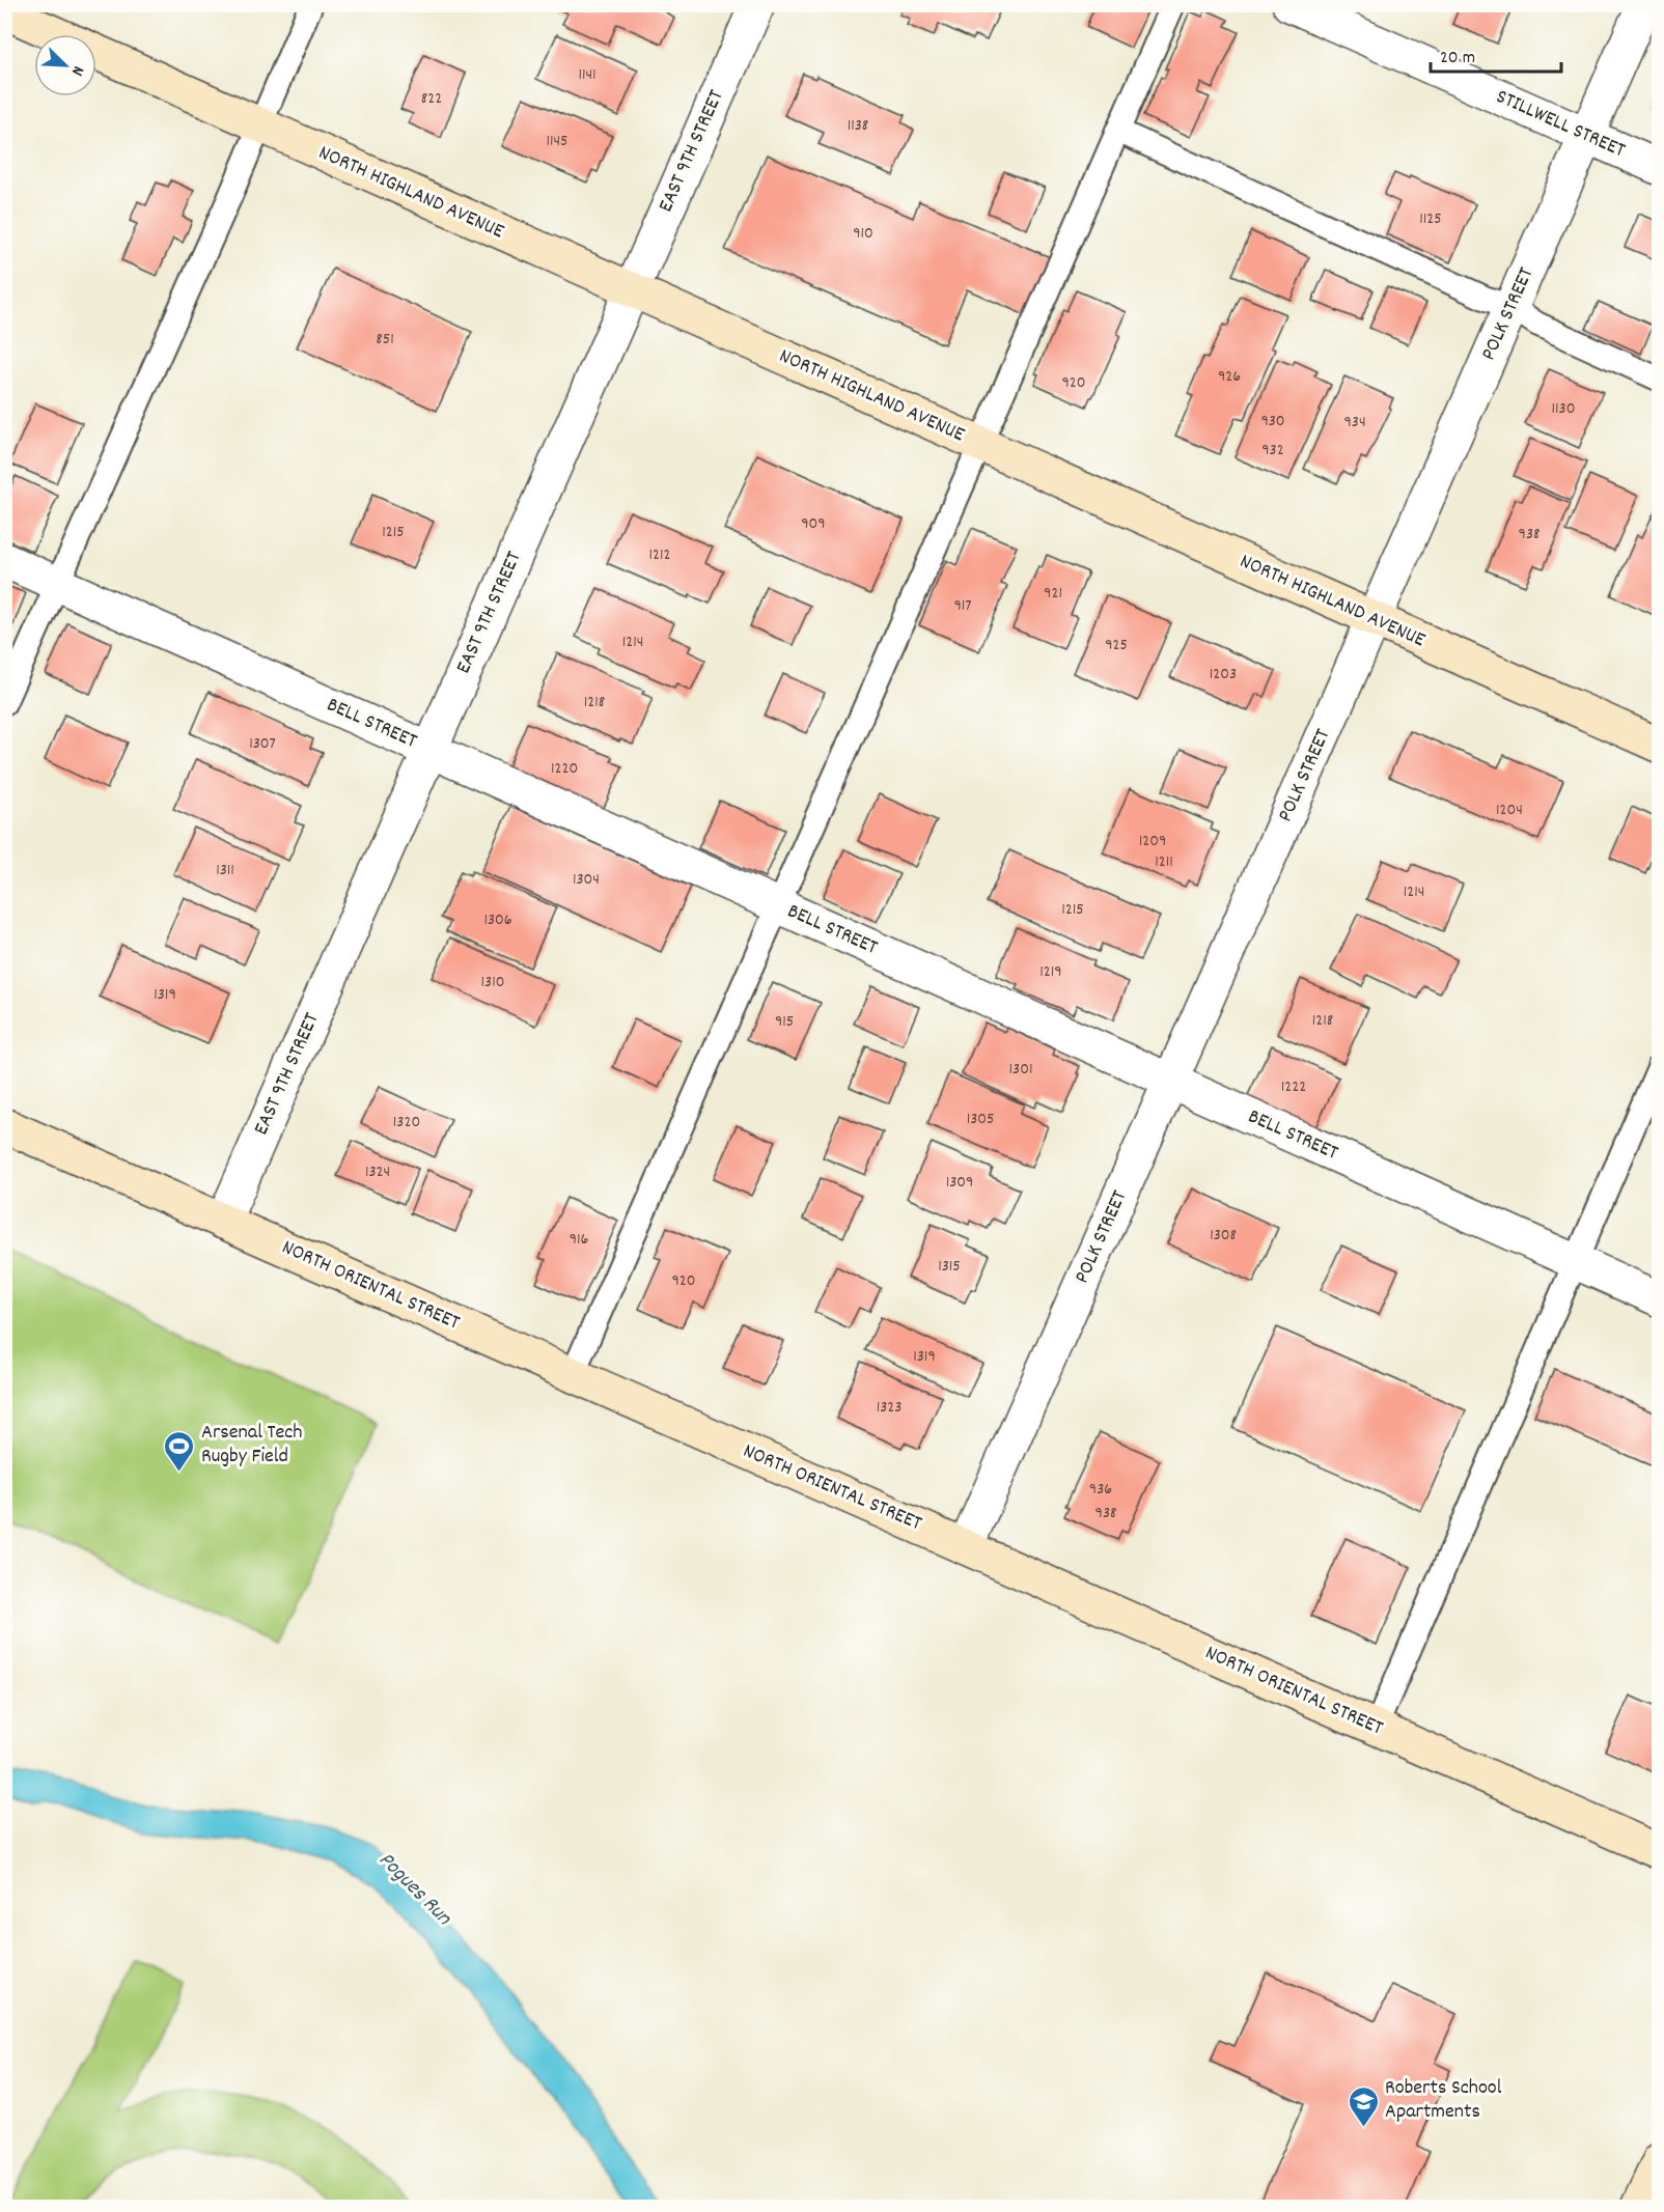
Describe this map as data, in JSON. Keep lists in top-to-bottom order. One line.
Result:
{"streets":{"street":["STILLWELL STREET","EAST 9TH STREET","NORTH HIGHLAND AVENUE","POLK STREET","BELL STREET","NORTH ORIENTAL STREET"]},"crossings":[["STILLWELL STREET","POLK STREET"],["EAST 9TH STREET","NORTH HIGHLAND AVENUE"],["EAST 9TH STREET","BELL STREET"],["EAST 9TH STREET","NORTH ORIENTAL STREET"],["NORTH HIGHLAND AVENUE","POLK STREET"],["POLK STREET","BELL STREET"],["POLK STREET","NORTH ORIENTAL STREET"]],"water":["Pogues Run"],"places":{"sports":["Arsenal Tech Rugby Field"],"school or university":["Roberts School Apartments"]},"house_numbers":["1141","822","1138","1145","1125","910","851","926","920","1130","930","934","932","909","1215","938","1212","921","917","1214","925","1203","1218","1307","1220","1204","1209","1211","1311","1304","1214","1215","1306","1219","1310","1319","1218","915","1301","1222","1305","1320","1324","1309","1308","916","1315","920","1319","1323","936","938"],"scale_bar":"20 m","north":"bottom right"}
